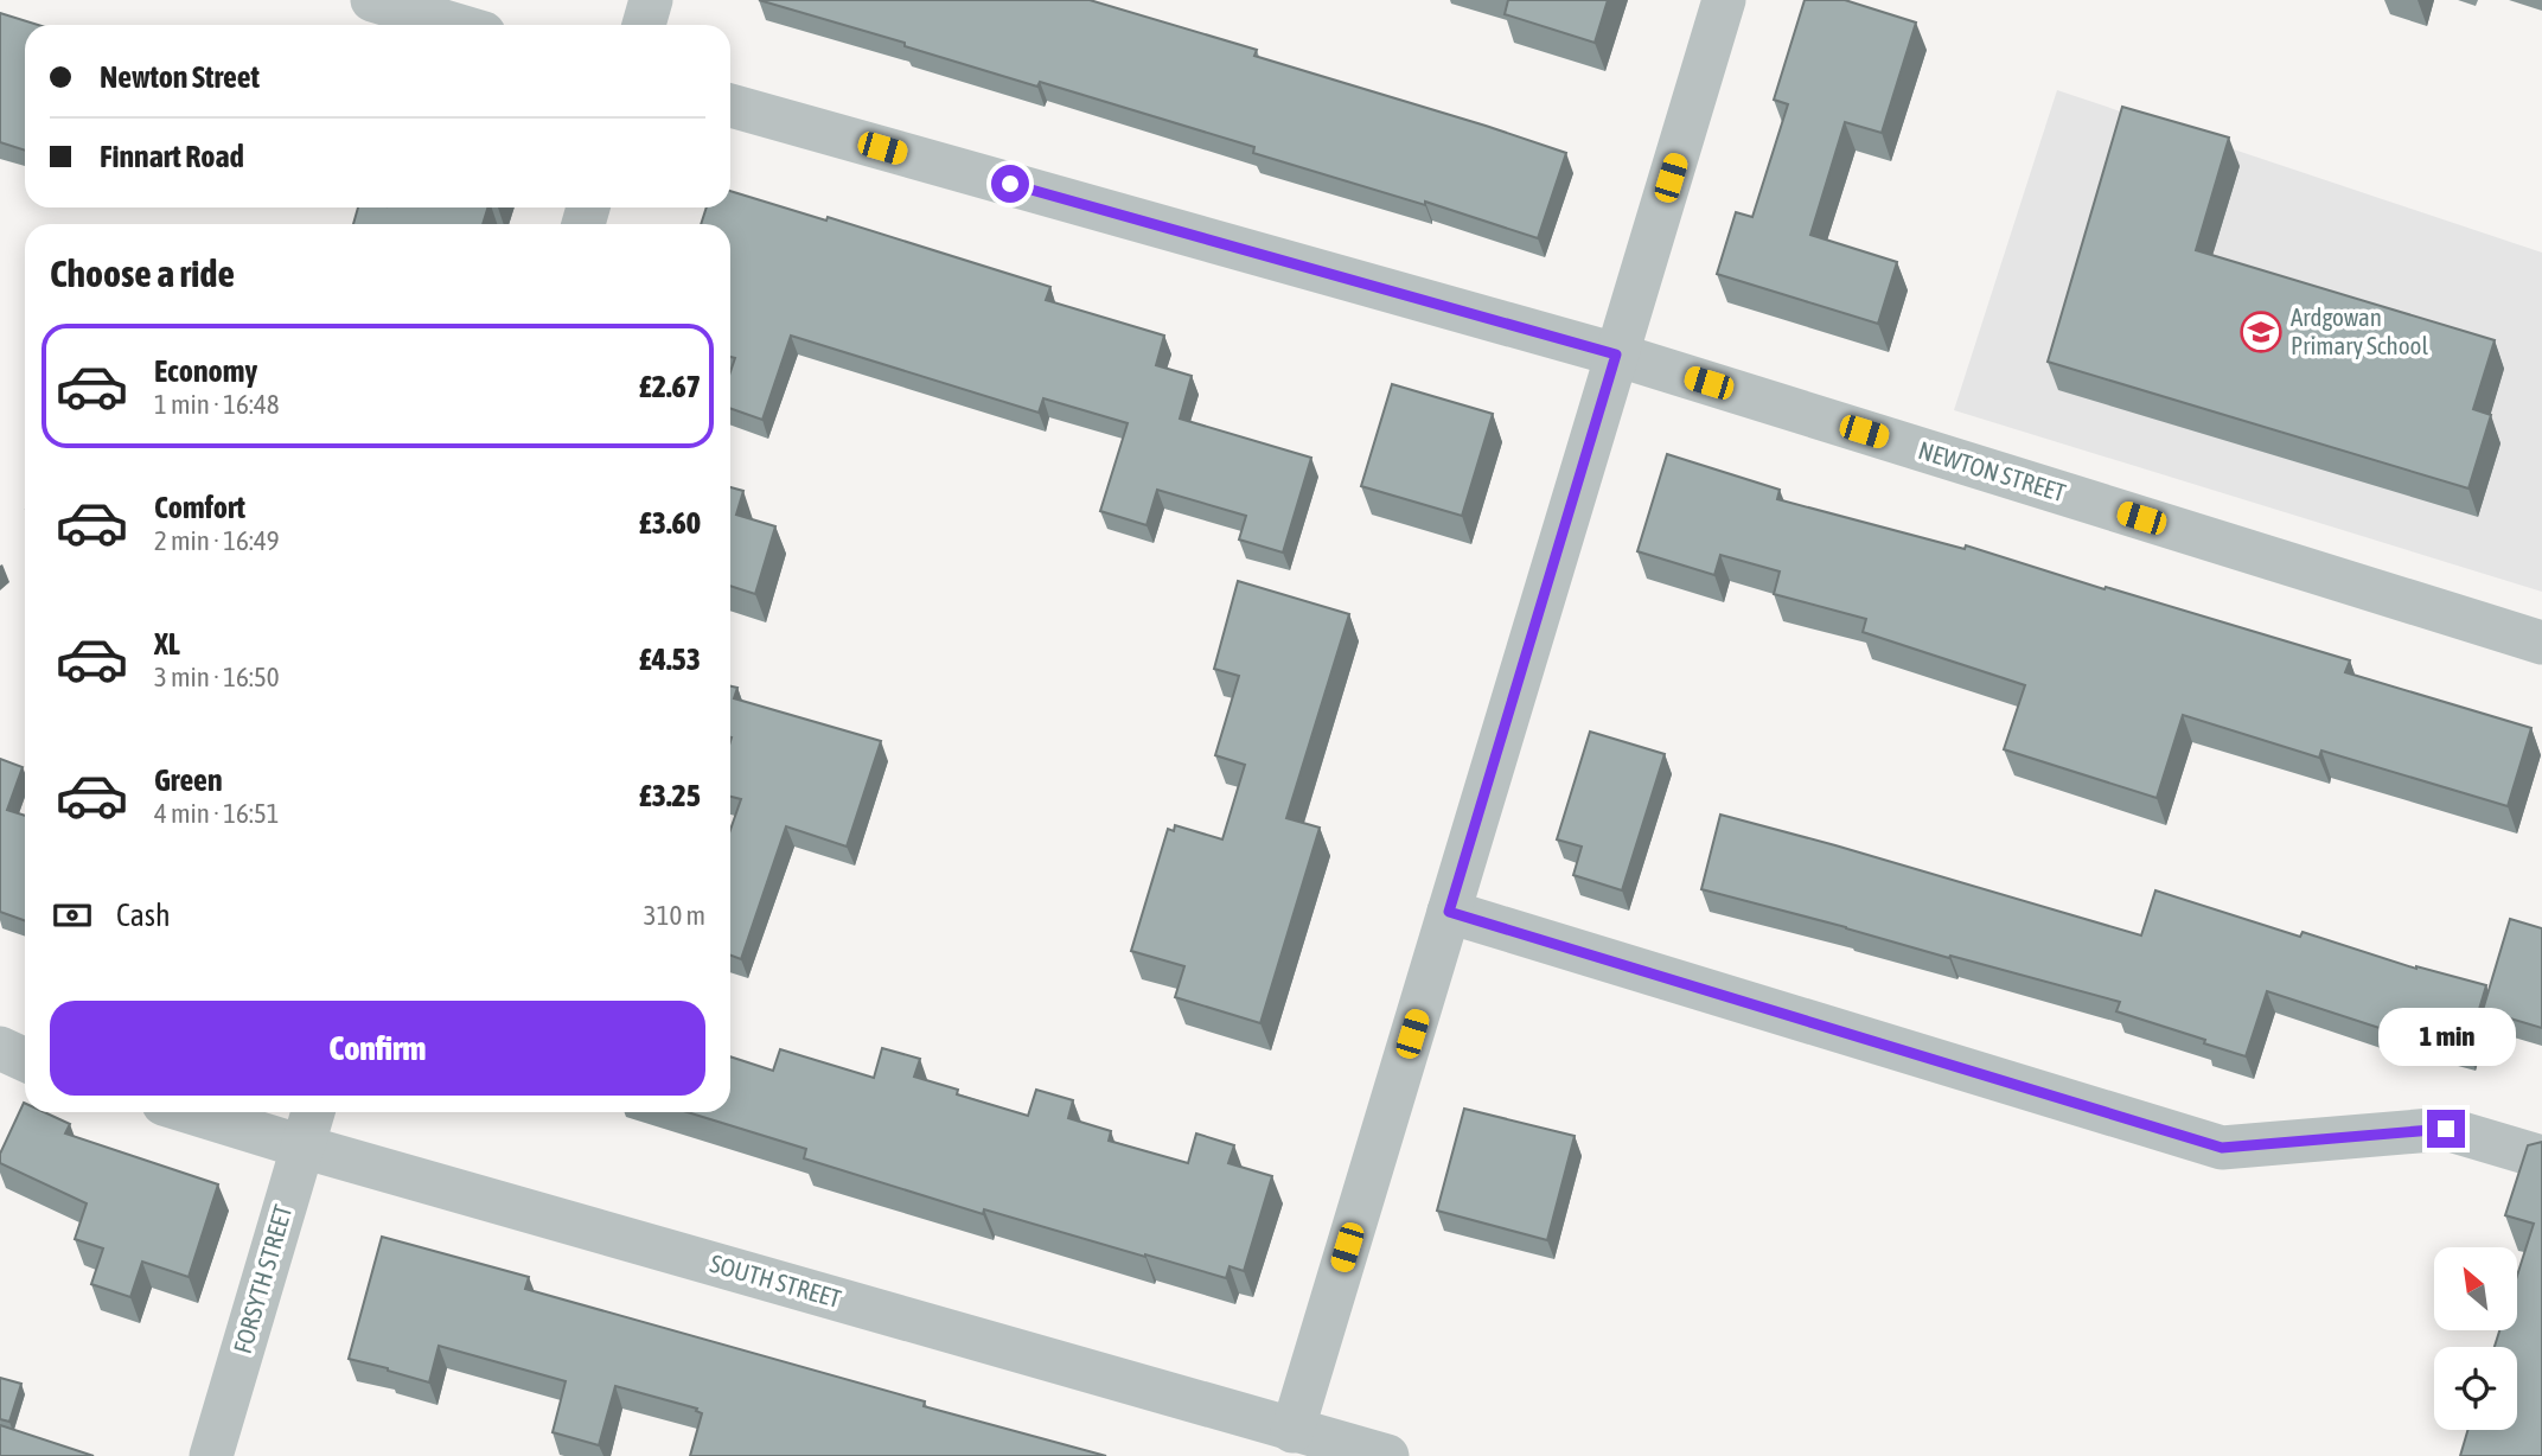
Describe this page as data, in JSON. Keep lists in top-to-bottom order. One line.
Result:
{"streets":{"street":["NEWTON STREET","FORSYTH STREET","SOUTH STREET"]},"crossings":[["FORSYTH STREET","SOUTH STREET"]],"places":{"school or university":["Ardgowan Primary School"]},"north":"top left","page":{"banner":["Newton Street","Finnart Road"],"heading":"Choose a ride","list":[{"name":"Economy","note":"1 min · 16:48","value":"£2.67"},{"name":"Comfort","note":"2 min · 16:49","value":"£3.60"},{"name":"XL","note":"3 min · 16:50","value":"£4.53"},{"name":"Green","note":"4 min · 16:51","value":"£3.25"}],"pay":["Cash","310 m"],"buttons":"Confirm","bubble":"1 min"}}
